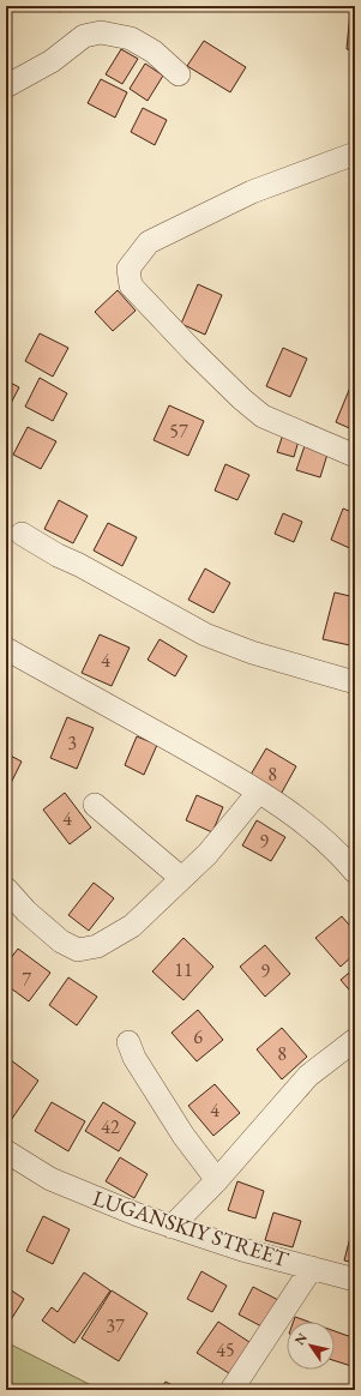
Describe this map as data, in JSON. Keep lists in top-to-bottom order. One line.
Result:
{"streets":{"street":["LUGANSKIY STREET"]},"house_numbers":["57","4","3","8","4","9","11","9","7","6","8","4","42","37","45"],"north":"top left"}
